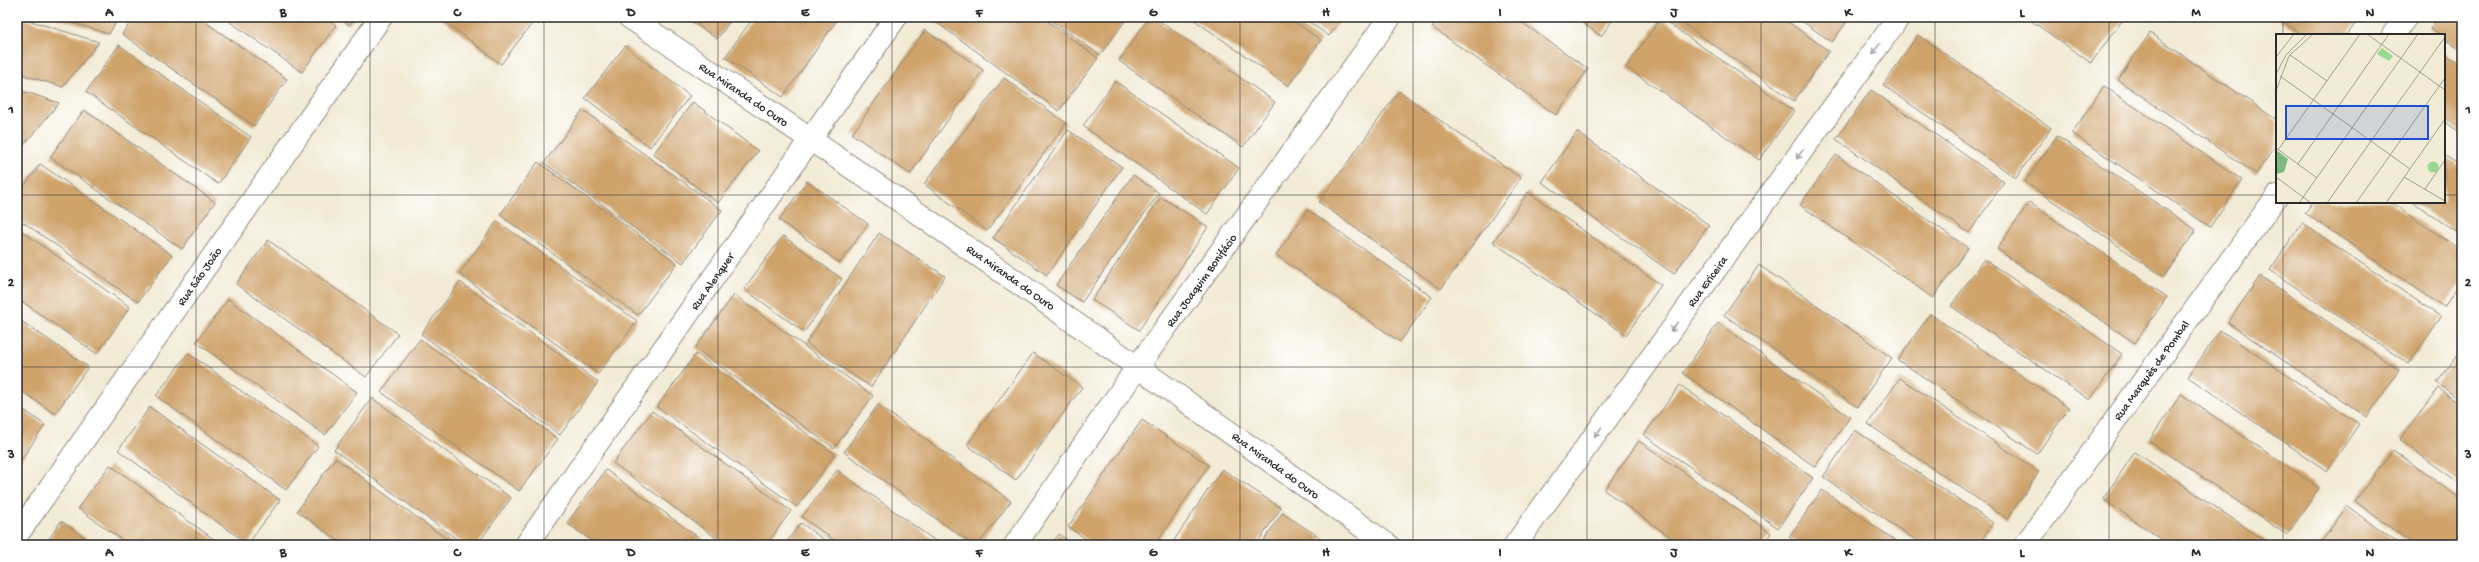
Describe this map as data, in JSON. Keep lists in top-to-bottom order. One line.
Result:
{"streets":{"street":["Rua Miranda do Ouro","Rua São João","Rua Joaquim Bonifácio","Rua Alenquer","Rua Ericeira","Rua Marquês de Pombal"]},"crossings":[["Rua Miranda do Ouro","Rua Joaquim Bonifácio"],["Rua Miranda do Ouro","Rua Alenquer"]],"one_way":["Rua Ericeira"],"grid":{"columns":["A","B","C","D","E","F","G","H","I","J","K","L","M","N"],"rows":["1","2","3"]}}
